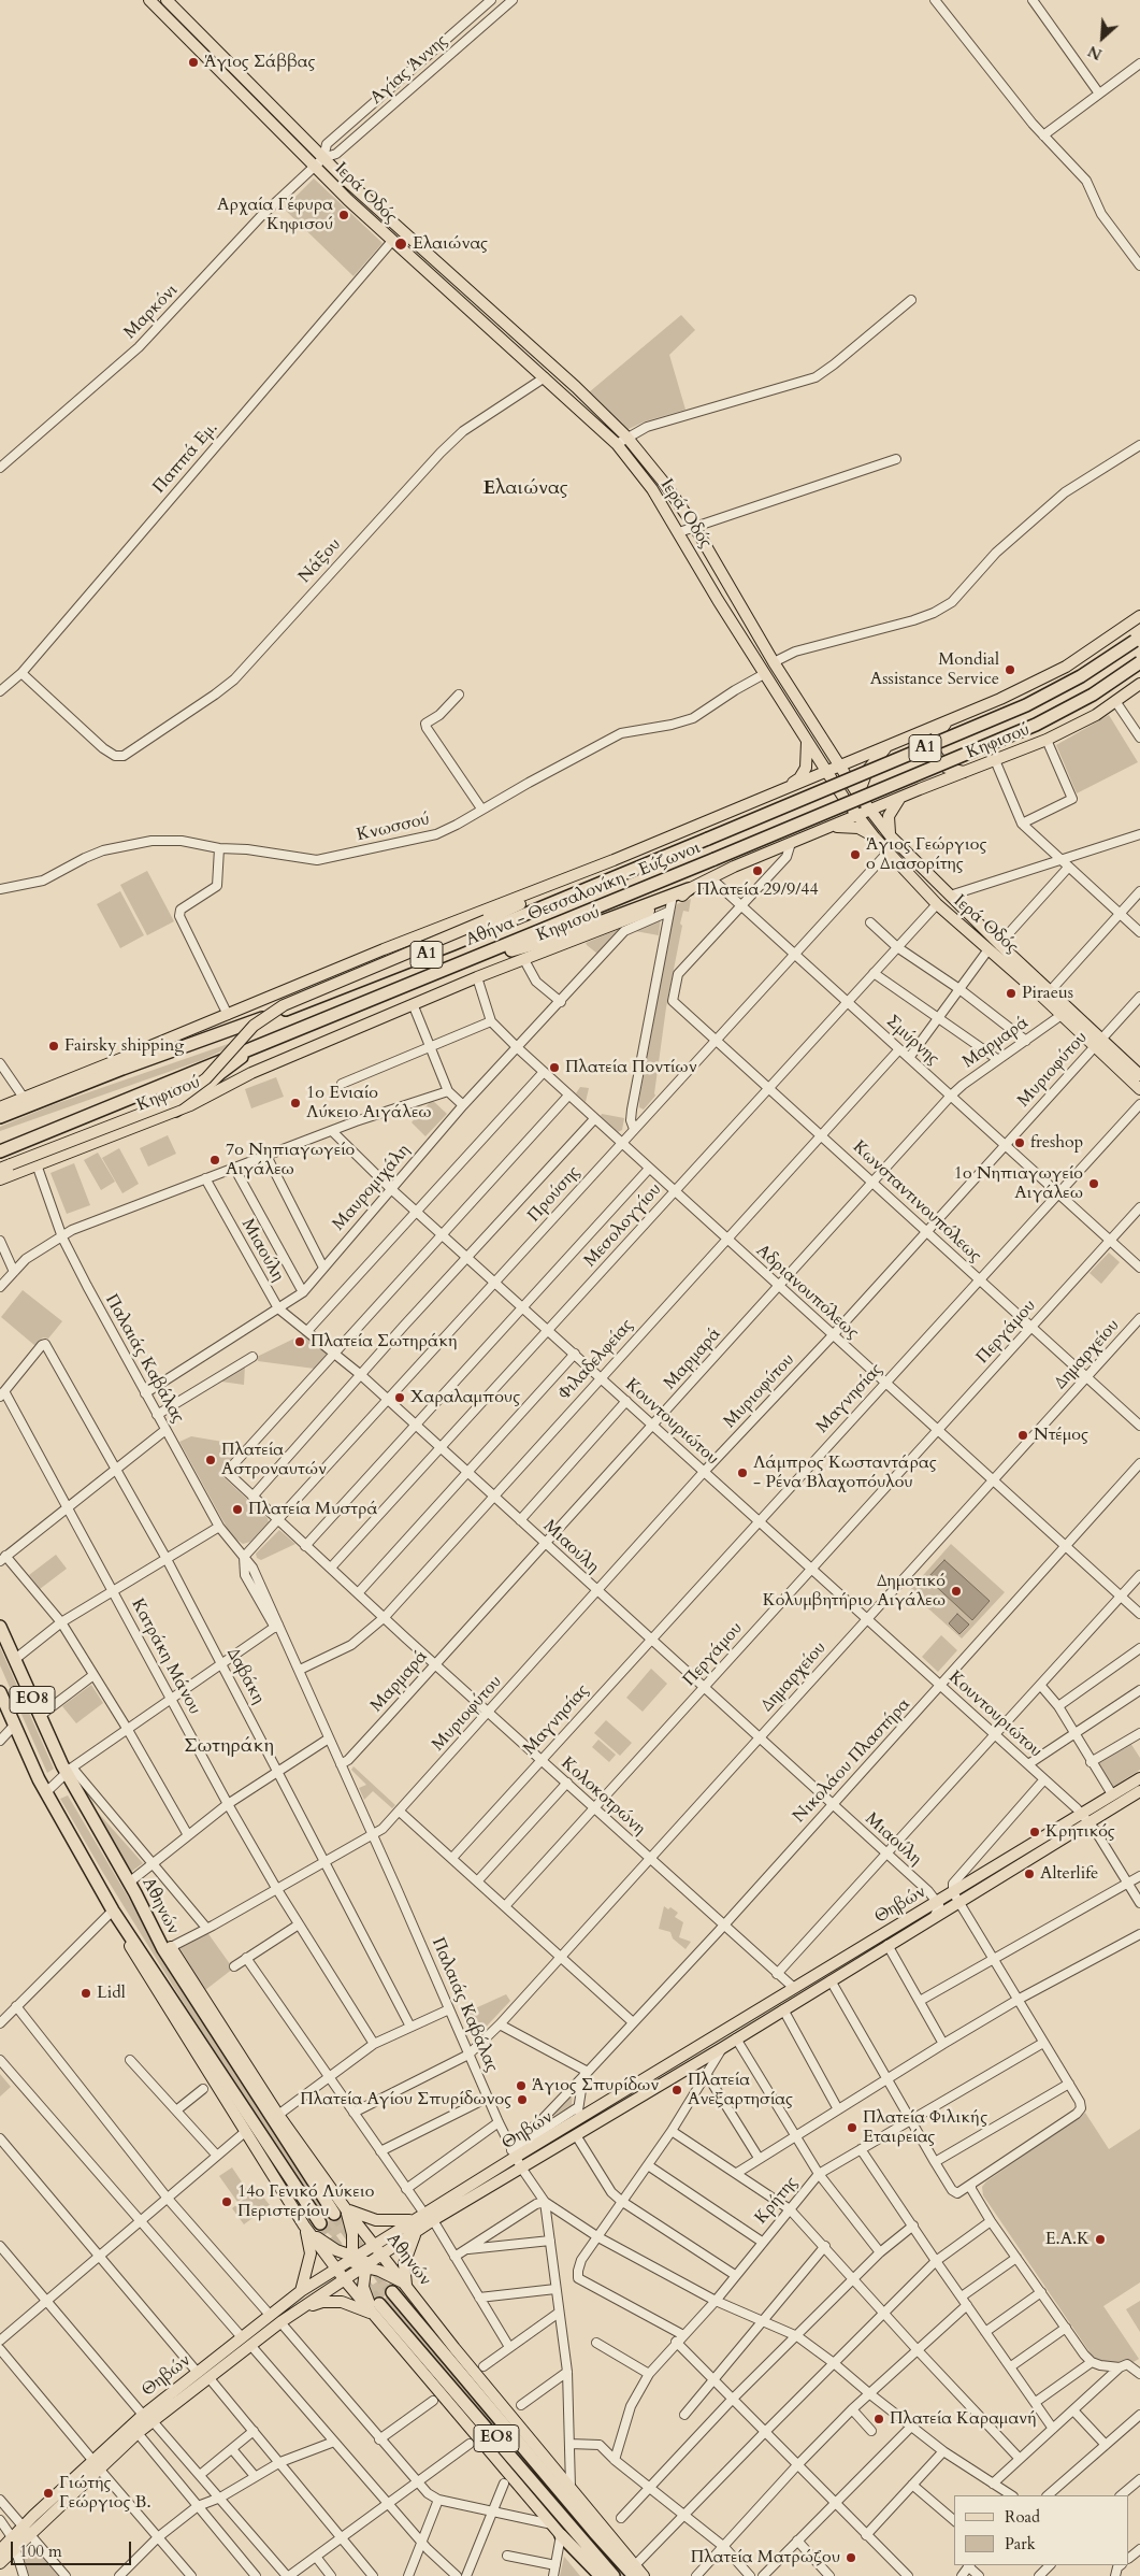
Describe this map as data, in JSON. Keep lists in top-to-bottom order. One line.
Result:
{"streets":{"highway":["Α1","Αθήνα - Θεσσαλονίκη - Εύζωνοι","ΕΟ8","Αθηνών"],"main road":["Ιερά Οδός","Κηφισού","Θηβών"],"street":["Αγίας Άννης","Μαρκόνι","Παππά Εμ.","Νάξου","Κνωσσού","Σμύρνης","Μαρμαρά","Μυριοφύτου","Μαυρομιχάλη","Προύσης","Κωνσταντινουπόλεως","Μεσολογγίου","Μιαούλη","Αδριανουπόλεως","Περγάμου","Δημαρχείου","Παλαιάς Καβάλας","Φιλαδελφείας","Μαγνησίας","Κουντουριώτου","Κατράκη Μάνου","Δαβάκη","Νικολάου Πλαστήρα","Κολοκοτρώνη","Κρήτης"]},"crossings":[["Αγίας Άννης","Ιερά Οδός"],["Αγίας Άννης","Μαρκόνι"],["Ιερά Οδός","Μαρκόνι"],["Ιερά Οδός","Παππά Εμ."],["Ιερά Οδός","Νάξου"],["Ιερά Οδός","Κηφισού"],["Ιερά Οδός","Κνωσσού"],["Ιερά Οδός","Μαρμαρά"],["Ιερά Οδός","Μυριοφύτου"],["Ιερά Οδός","Προύσης"],["Ιερά Οδός","Μεσολογγίου"],["Παππά Εμ.","Νάξου"],["Κηφισού","Σμύρνης"],["Κηφισού","Μαυρομιχάλη"],["Κηφισού","Αδριανουπόλεως"],["Κηφισού","Παλαιάς Καβάλας"],["Σμύρνης","Μαρμαρά"],["Σμύρνης","Μυριοφύτου"],["Σμύρνης","Προύσης"],["Σμύρνης","Κωνσταντινουπόλεως"],["Σμύρνης","Μεσολογγίου"],["Σμύρνης","Περγάμου"],["Σμύρνης","Φιλαδελφείας"],["Σμύρνης","Μαγνησίας"],["Μαρμαρά","Κωνσταντινουπόλεως"],["Μαρμαρά","Μιαούλη"],["Μαρμαρά","Αδριανουπόλεως"],["Μαρμαρά","Παλαιάς Καβάλας"],["Μαρμαρά","Κουντουριώτου"],["Μαρμαρά","Κολοκοτρώνη"],["Μυριοφύτου","Κωνσταντινουπόλεως"],["Μυριοφύτου","Μιαούλη"],["Μυριοφύτου","Αδριανουπόλεως"],["Μυριοφύτου","Παλαιάς Καβάλας"],["Μυριοφύτου","Κουντουριώτου"],["Μυριοφύτου","Κατράκη Μάνου"],["Μυριοφύτου","Δαβάκη"],["Μυριοφύτου","Κολοκοτρώνη"],["Μυριοφύτου","Αθηνών"],["Μαυρομιχάλη","Μιαούλη"],["Μαυρομιχάλη","Αδριανουπόλεως"],["Μαυρομιχάλη","Παλαιάς Καβάλας"],["Μαυρομιχάλη","Κουντουριώτου"],["Προύσης","Κωνσταντινουπόλεως"],["Προύσης","Μιαούλη"],["Προύσης","Αδριανουπόλεως"],["Προύσης","Παλαιάς Καβάλας"],["Προύσης","Κουντουριώτου"],["Προύσης","Κολοκοτρώνη"],["Κωνσταντινουπόλεως","Μεσολογγίου"],["Κωνσταντινουπόλεως","Περγάμου"],["Κωνσταντινουπόλεως","Δημαρχείου"],["Κωνσταντινουπόλεως","Φιλαδελφείας"],["Κωνσταντινουπόλεως","Μαγνησίας"],["Μεσολογγίου","Μιαούλη"],["Μεσολογγίου","Αδριανουπόλεως"],["Μεσολογγίου","Κουντουριώτου"],["Μεσολογγίου","Κολοκοτρώνη"],["Μιαούλη","Περγάμου"],["Μιαούλη","Δημαρχείου"],["Μιαούλη","Φιλαδελφείας"],["Μιαούλη","Μαγνησίας"],["Μιαούλη","Νικολάου Πλαστήρα"],["Μιαούλη","Κολοκοτρώνη"],["Μιαούλη","Θηβών"],["Αδριανουπόλεως","Περγάμου"],["Αδριανουπόλεως","Δημαρχείου"],["Αδριανουπόλεως","Φιλαδελφείας"],["Αδριανουπόλεως","Μαγνησίας"],["Αδριανουπόλεως","Νικολάου Πλαστήρα"],["Περγάμου","Κουντουριώτου"],["Περγάμου","Κολοκοτρώνη"],["Δημαρχείου","Παλαιάς Καβάλας"],["Δημαρχείου","Κουντουριώτου"],["Δημαρχείου","Κολοκοτρώνη"],["Παλαιάς Καβάλας","Φιλαδελφείας"],["Παλαιάς Καβάλας","Νικολάου Πλαστήρα"],["Παλαιάς Καβάλας","Θηβών"],["Παλαιάς Καβάλας","Αθηνών"],["Φιλαδελφείας","Κουντουριώτου"],["Φιλαδελφείας","Κολοκοτρώνη"],["Μαγνησίας","Κουντουριώτου"],["Μαγνησίας","Κολοκοτρώνη"],["Κουντουριώτου","Νικολάου Πλαστήρα"],["Κουντουριώτου","Θηβών"],["Κατράκη Μάνου","Δαβάκη"],["Νικολάου Πλαστήρα","Κολοκοτρώνη"],["Νικολάου Πλαστήρα","Θηβών"],["Κολοκοτρώνη","Θηβών"],["Θηβών","Αθηνών"]],"districts":["Ελαιώνας","Σωτηράκη"],"places":["Άγιος Σάββας","Αρχαία Γέφυρα Κηφισού","Ελαιώνας","Mondial Assistance Service","Άγιος Γεώργιος ο Διασορίτης","Πλατεία 29/9/44","Piraeus","Fairsky shipping","Πλατεία Ποντίων","1ο Ενιαίο Λύκειο Αιγάλεω","freshop","7ο Νηπιαγωγείο Αιγάλεω","1ο Νηπιαγωγείο Αιγάλεω","Πλατεία Σωτηράκη","Χαραλαμπους","Ντέμος","Πλατεία Αστροναυτών","Λάμπρος Κωσταντάρας - Ρένα Βλαχοπόυλου","Πλατεία Μυστρά","Δημοτικό Κολυμβητήριο Αιγάλεω","Κρητικός","Alterlife","Lidl","Άγιος Σπυρίδων","Πλατεία Ανεξαρτησίας","Πλατεία Αγίου Σπυρίδωνος","Πλατεία Φιλικής Εταιρείας","14ο Γενικό Λύκειο Περιστερίου","E.A.K","Πλατεία Καραμανή","Γιώτης Γεώργιος Β.","Πλατεία Ματρώζου"],"legend":["Road","Park"],"scale_bar":"100 m","north":"bottom left"}
